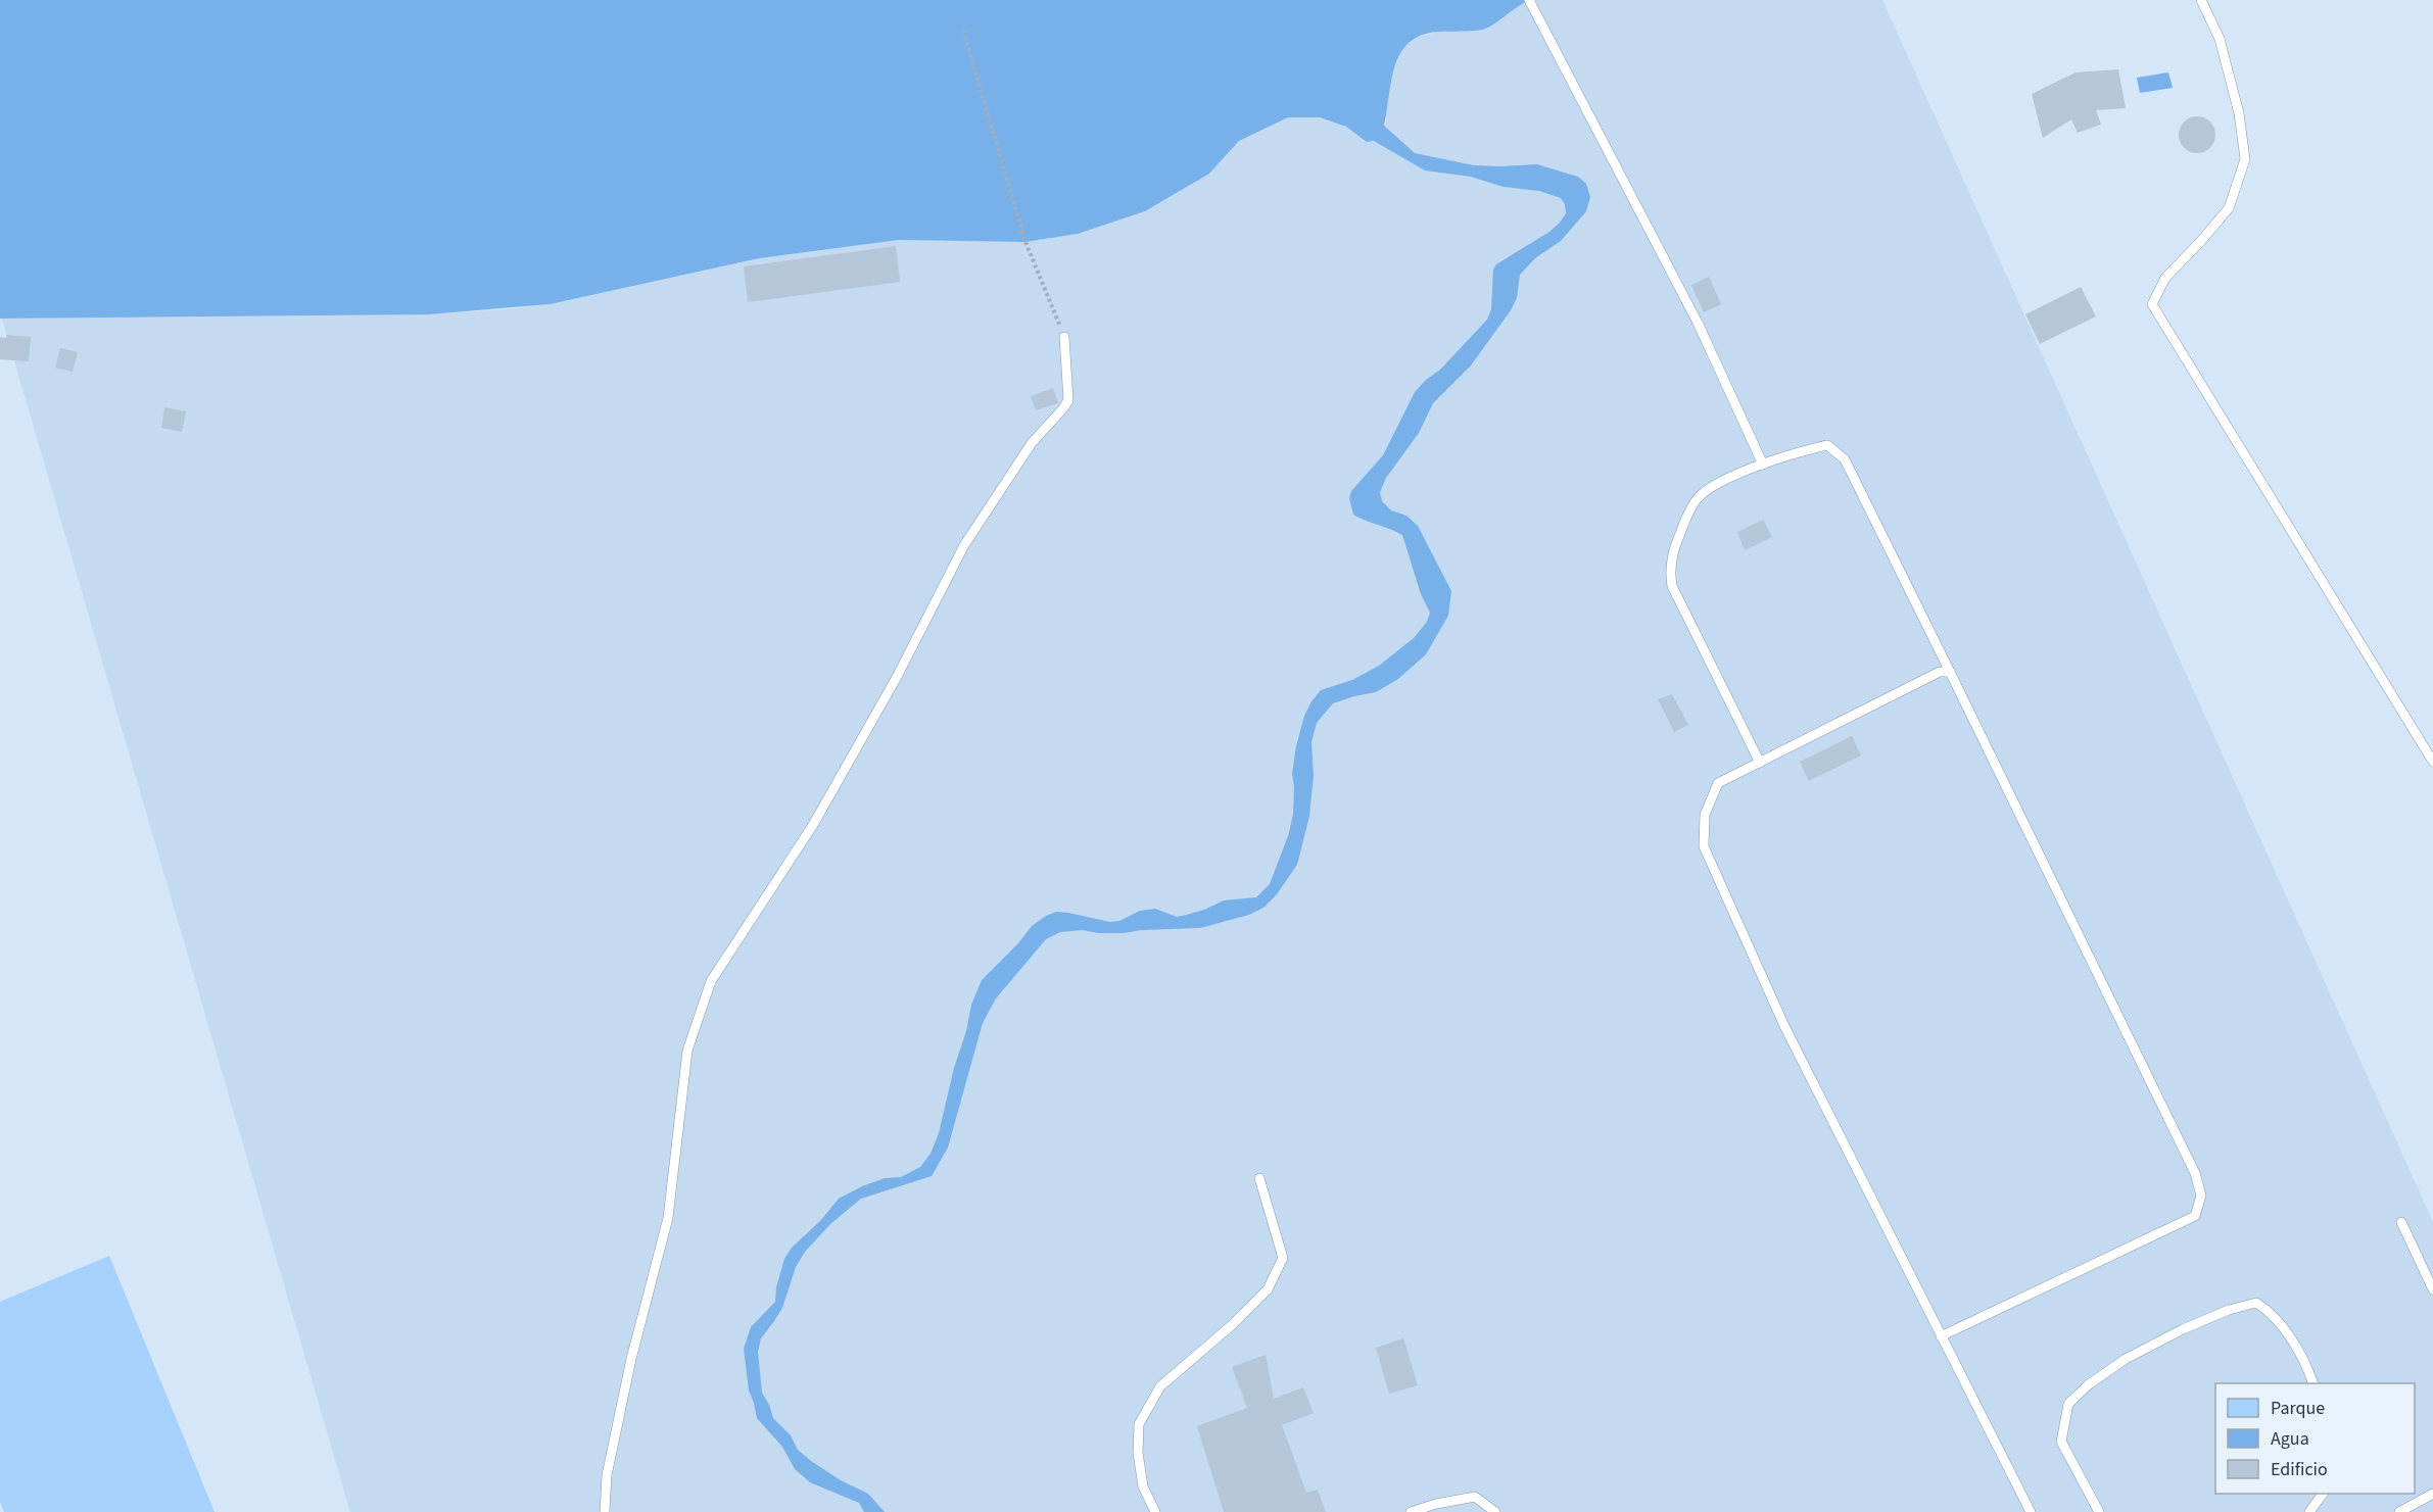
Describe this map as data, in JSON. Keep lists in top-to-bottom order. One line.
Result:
{"legend":["Parque","Agua","Edificio"]}
